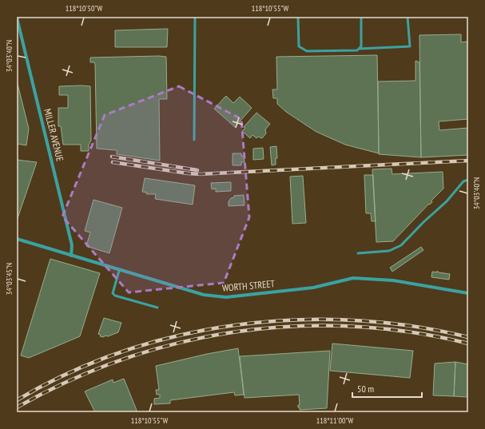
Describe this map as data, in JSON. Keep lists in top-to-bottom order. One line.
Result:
{"streets":{"street":["MILLER AVENUE","WORTH STREET"]},"crossings":[["MILLER AVENUE","WORTH STREET"]],"scale_bar":"50 m","coordinates":["118°10'50\"W","118°10'55\"W","34°03'40\"N","34°03'45\"N","118°11'00\"W"]}
